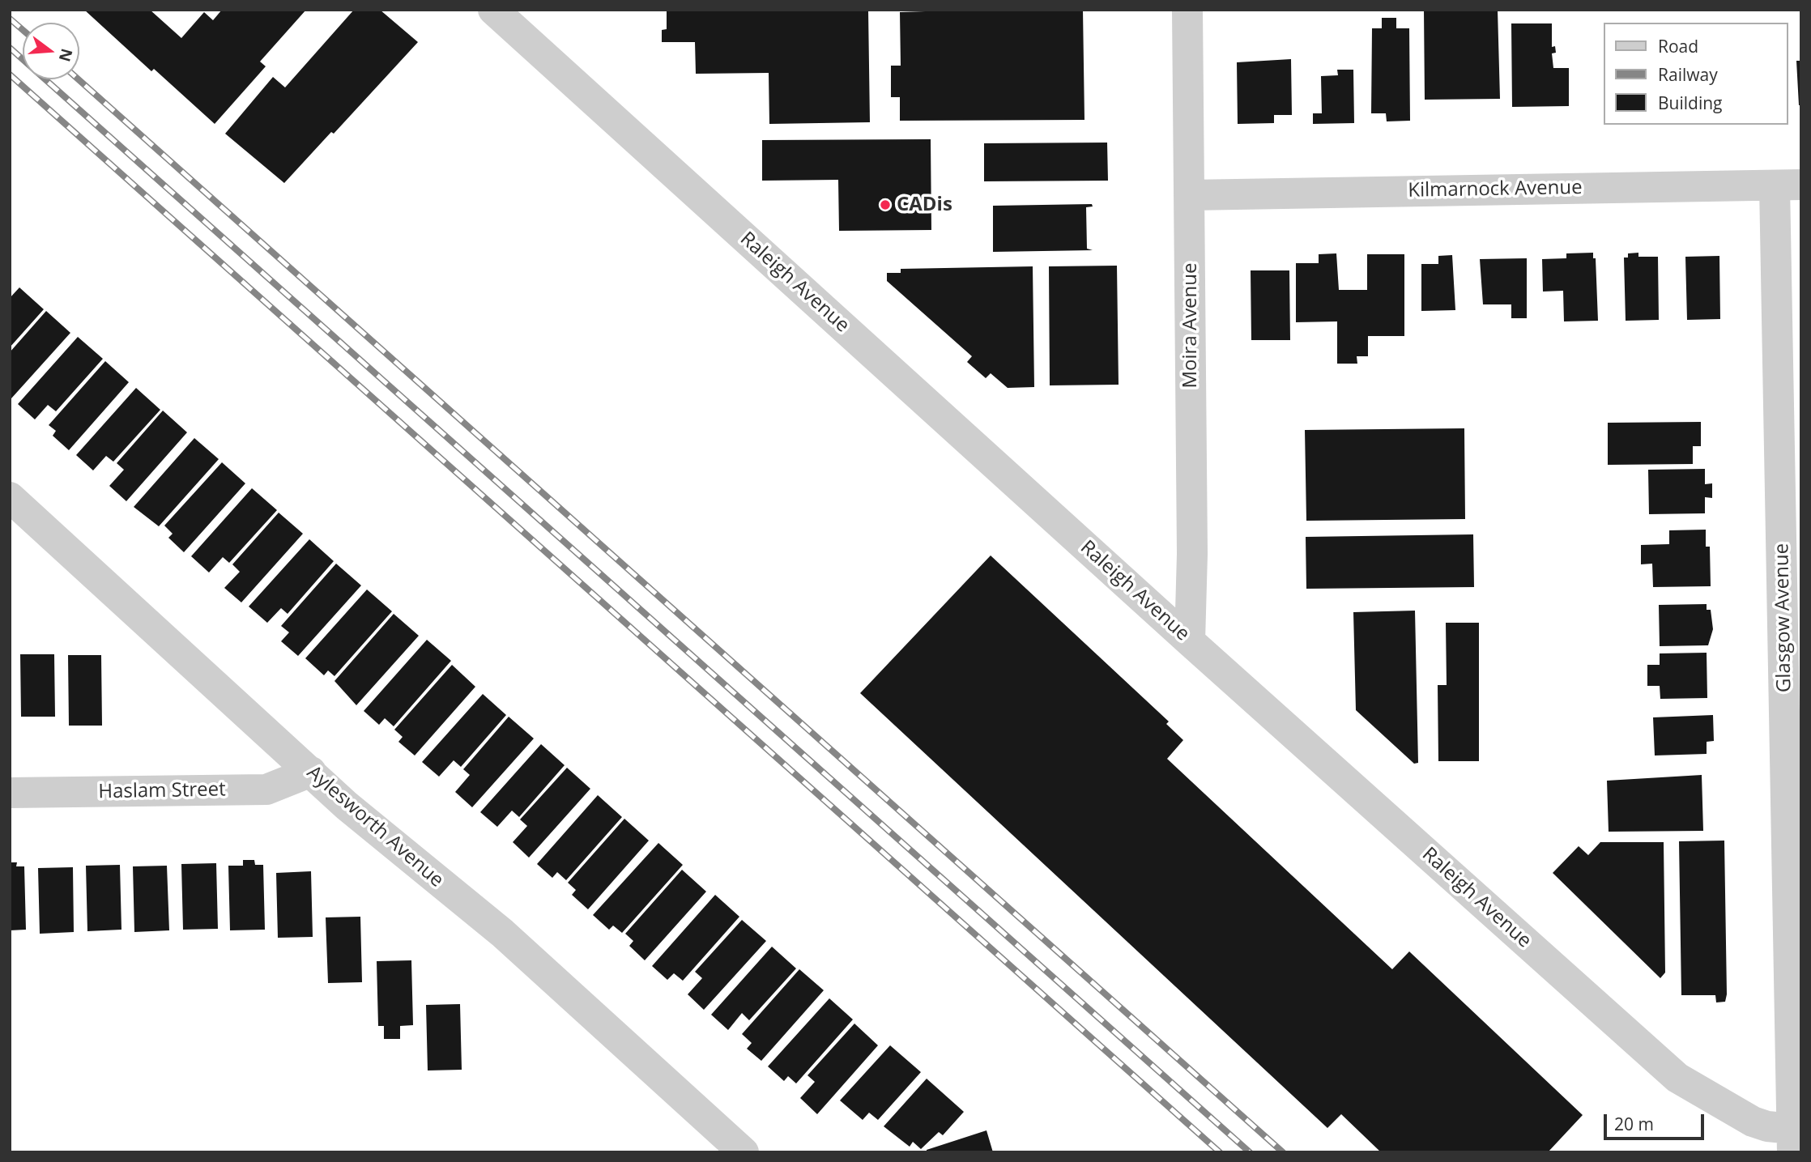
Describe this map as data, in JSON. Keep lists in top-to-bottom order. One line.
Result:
{"streets":{"street":["Kilmarnock Avenue","Raleigh Avenue","Moira Avenue","Glasgow Avenue","Haslam Street","Aylesworth Avenue"]},"crossings":[["Kilmarnock Avenue","Moira Avenue"],["Kilmarnock Avenue","Glasgow Avenue"],["Raleigh Avenue","Moira Avenue"],["Raleigh Avenue","Glasgow Avenue"],["Haslam Street","Aylesworth Avenue"]],"places":["CADis"],"legend":["Road","Railway","Building"],"scale_bar":"20 m","north":"right"}
